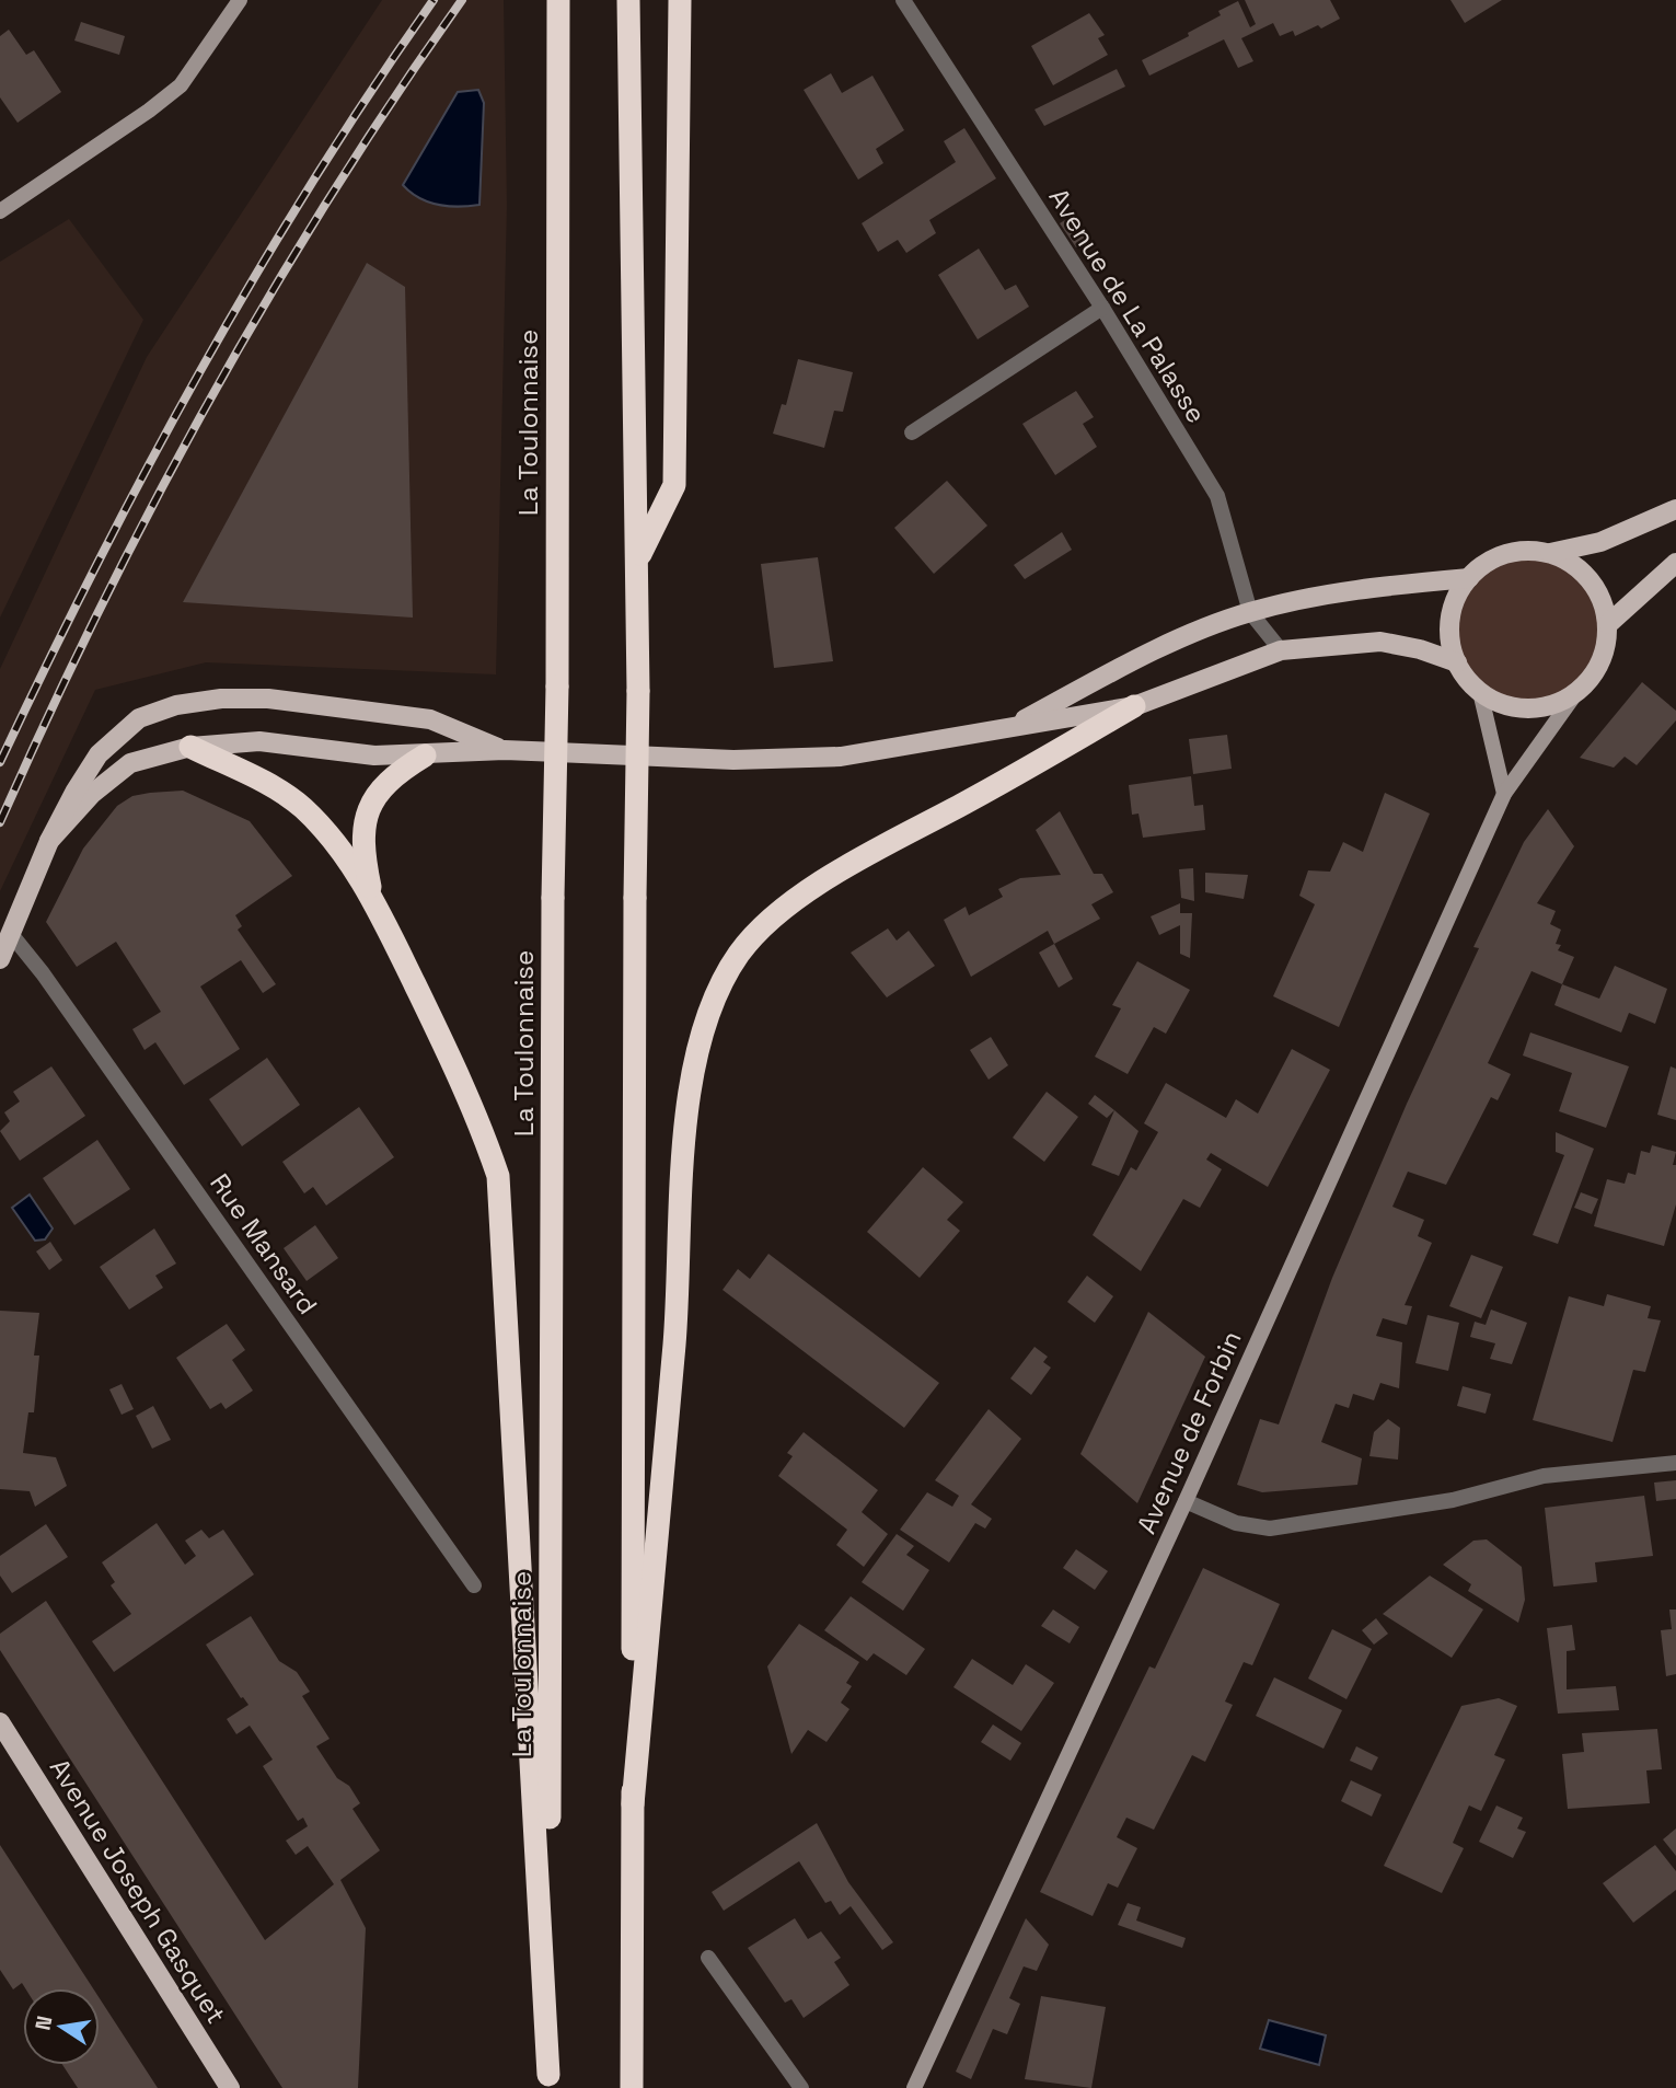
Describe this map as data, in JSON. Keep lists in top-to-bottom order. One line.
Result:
{"streets":{"highway":["La Toulonnaise"],"main road":["Avenue Joseph Gasquet"],"street":["Avenue de La Palasse","Rue Mansard","Avenue de Forbin"]},"north":"left"}
